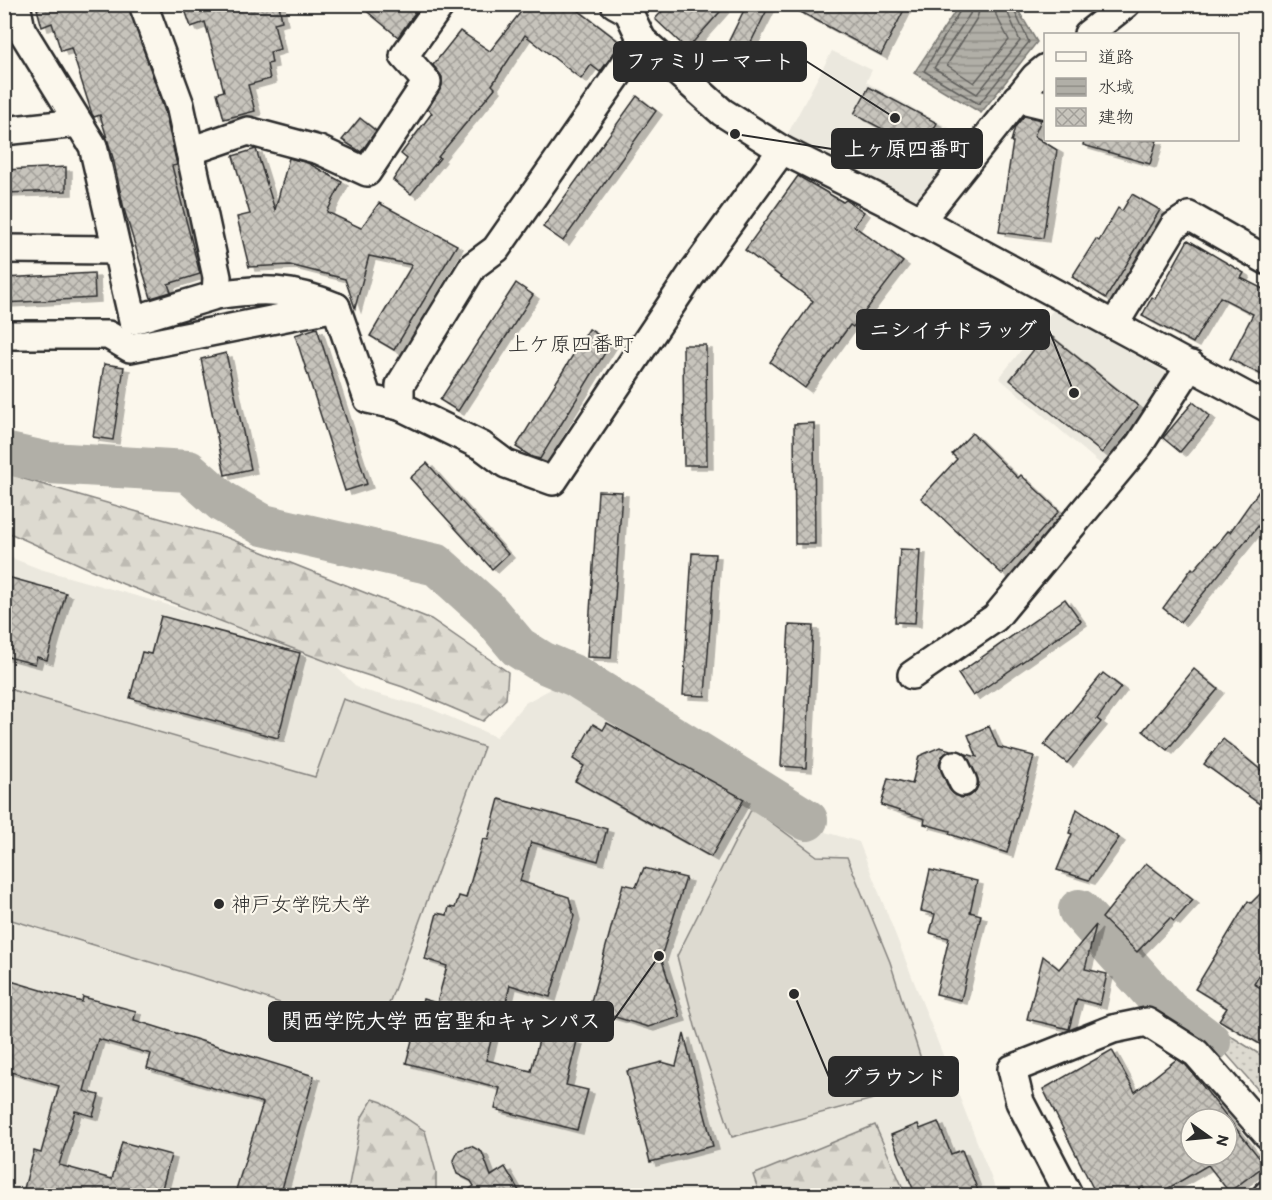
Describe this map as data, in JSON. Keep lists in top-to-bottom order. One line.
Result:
{"districts":["上ケ原四番町"],"places":["ファミリーマート","上ヶ原四番町","ニシイチドラッグ","神戸女学院大学","関西学院大学 西宮聖和キャンパス","グラウンド"],"legend":["道路","水域","建物"],"north":"right"}
